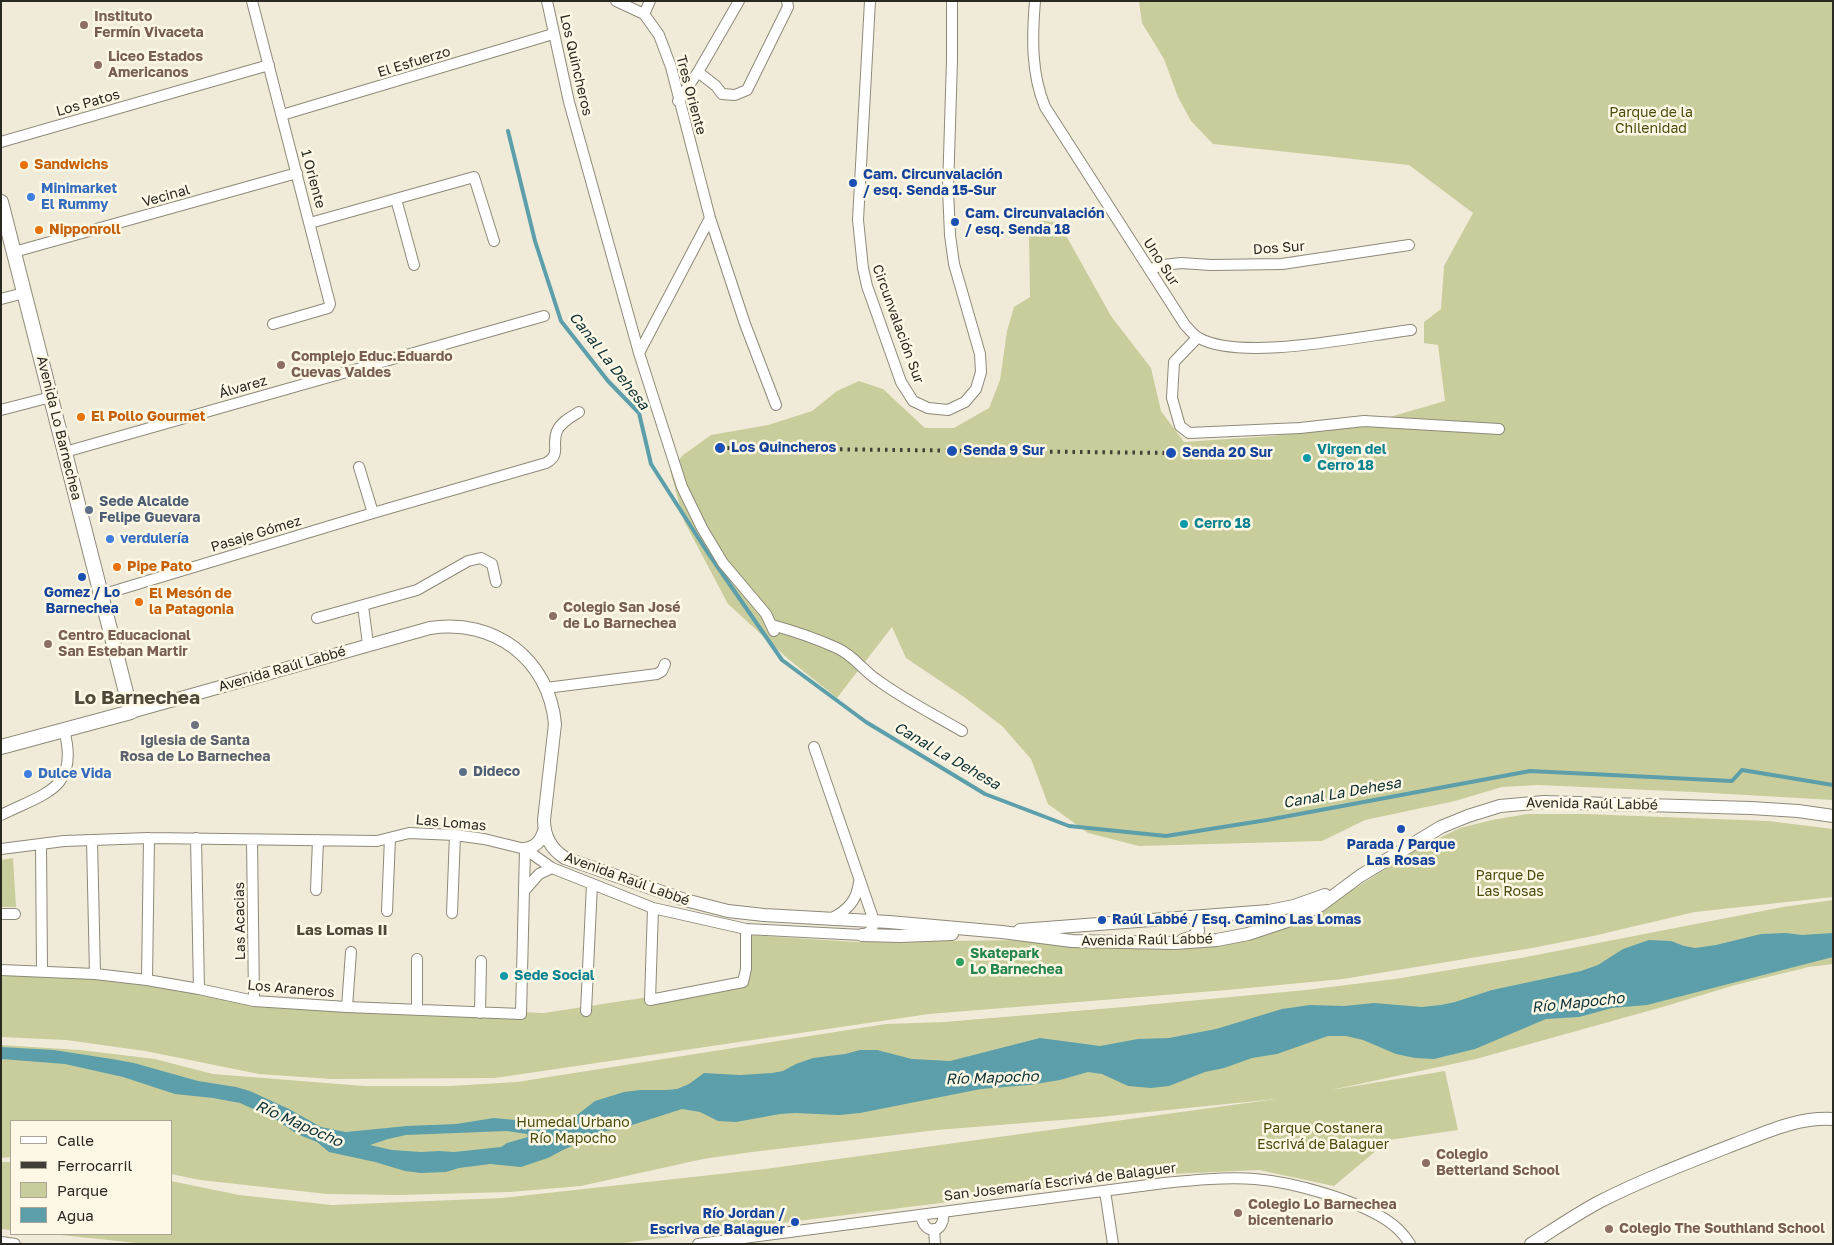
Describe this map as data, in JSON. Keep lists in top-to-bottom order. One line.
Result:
{"streets":{"main road":["Avenida Lo Barnechea","Avenida Raúl Labbé"],"street":["El Esfuerzo","Los Quincheros","Tres Oriente","Los Patos","1 Oriente","Vecinal","Dos Sur","Uno Sur","Circunvalación Sur","Álvarez","Pasaje Gómez","Las Lomas","Las Acacias","Los Araneros","San Josemaría Escrivá de Balaguer"]},"crossings":[["El Esfuerzo","Los Quincheros"],["El Esfuerzo","1 Oriente"],["Los Patos","1 Oriente"],["1 Oriente","Vecinal"],["Vecinal","Avenida Lo Barnechea"],["Dos Sur","Uno Sur"],["Álvarez","Avenida Lo Barnechea"],["Avenida Lo Barnechea","Pasaje Gómez"],["Avenida Lo Barnechea","Avenida Raúl Labbé"],["Las Lomas","Las Acacias"],["Las Acacias","Los Araneros"]],"districts":["Lo Barnechea","Las Lomas II"],"water":["Canal La Dehesa","Río Mapocho"],"parks":["Parque de la Chilenidad","Parque De Las Rosas","Humedal Urbano Río Mapocho","Parque Costanera Escrivá de Balaguer"],"places":["Instituto Fermín Vivaceta","Liceo Estados Americanos","Sandwichs","Cam. Circunvalación / esq. Senda 15-Sur","Minimarket El Rummy","Cam. Circunvalación / esq. Senda 18","Nipponroll","Complejo Educ.Eduardo Cuevas Valdes","El Pollo Gourmet","Los Quincheros","Senda 9 Sur","Senda 20 Sur","Virgen del Cerro 18","Sede Alcalde Felipe Guevara","Cerro 18","verdulería","Pipe Pato","Gomez / Lo Barnechea","El Mesón de la Patagonia","Colegio San José de Lo Barnechea","Centro Educacional San Esteban Martir","Iglesia de Santa Rosa de Lo Barnechea","Dideco","Dulce Vida","Parada / Parque Las Rosas","Raúl Labbé / Esq. Camino Las Lomas","Skatepark Lo Barnechea","Sede Social","Colegio Betterland School","Colegio Lo Barnechea bicentenario","Río Jordan / Escriva de Balaguer","Colegio The Southland School"],"legend":["Calle","Ferrocarril","Parque","Agua"]}
